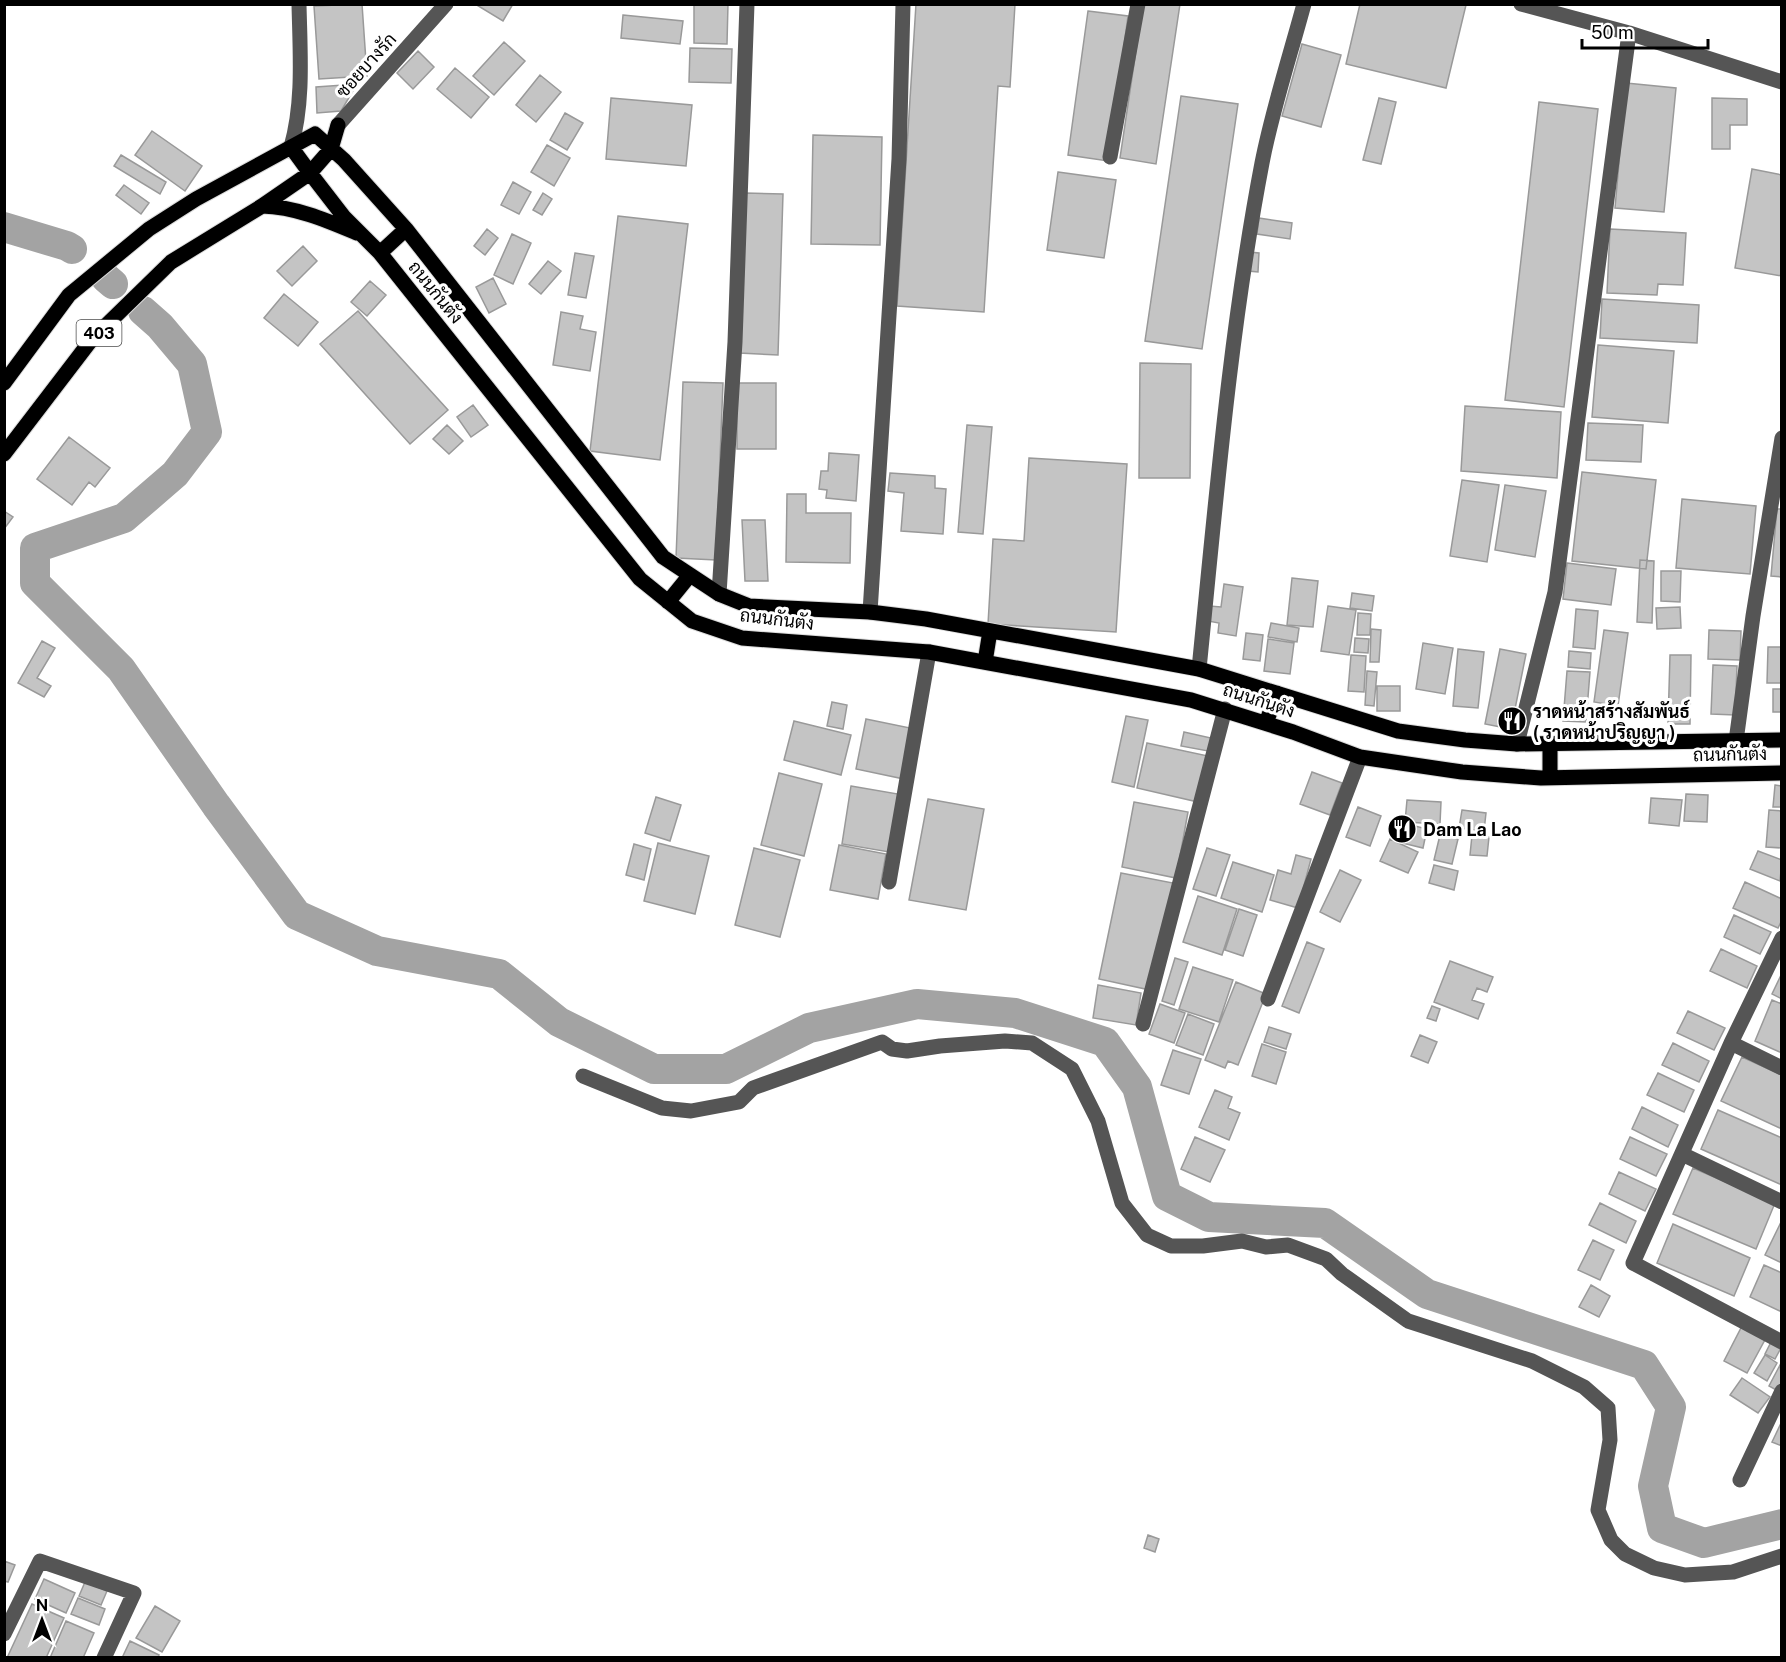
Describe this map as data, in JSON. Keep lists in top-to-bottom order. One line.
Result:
{"streets":{"main road":["ถนนกันตัง","403"],"street":["ซอยบางรัก"]},"crossings":[["ถนนกันตัง","403"]],"places":{"restaurant":["ราดหน้าสร้างสัมพันธ์ ( ราดหน้าปริญญา )","Dam La Lao"]},"scale_bar":"50 m","north":"top"}
